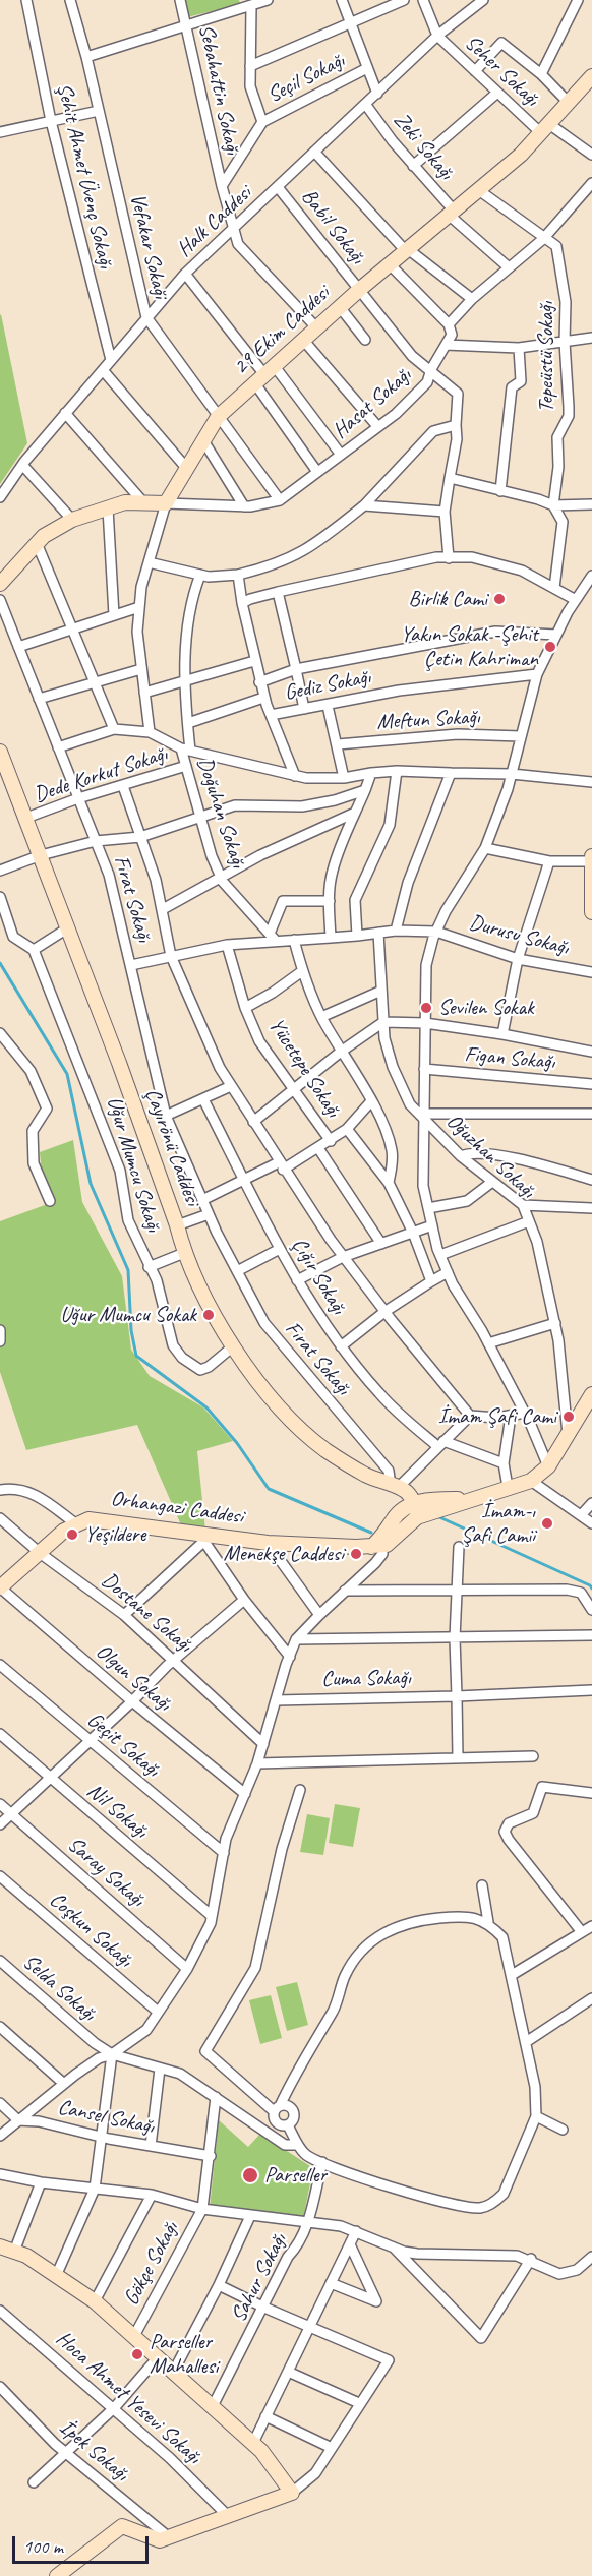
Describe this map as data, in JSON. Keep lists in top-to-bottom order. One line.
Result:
{"streets":{"street":["Seher Sokağı","Seçil Sokağı","Sebahattin Sokağı","Zeki Sokağı","Şehit Ahmet Üvenç Sokağı","Halk Caddesi","Babil Sokağı","Vefakar Sokaği","29 Ekim Caddesi","Tepeüstü Sokağı","Hasat Sokağı","Gediz Sokağı","Meftun Sokağı","Dede Korkut Sokağı","Doğuhan Sokağı","Fırat Sokağı","Durusu Sokağı","Figan Sokağı","Yücetepe Sokağı","Çayırönü Caddesi","Oğuzhan Sokağı","Uğur Mumcu Sokağı","Çığır Sokağı","Orhangazi Caddesi","Dostane Sokağı","Olgun Sokağı","Cuma Sokağı","Geçit Sokağı","Nil Sokağı","Saray Sokağı","Coşkun Sokağı","Selda Sokağı","Cansel Sokağı","Gökçe Sokağı","Sahur Sokağı","Hoca Ahmet Yesevi Sokağı","İpek Sokağı"]},"crossings":[["Seher Sokağı","Halk Caddesi"],["Seher Sokağı","29 Ekim Caddesi"],["Sebahattin Sokağı","Halk Caddesi"],["Sebahattin Sokağı","29 Ekim Caddesi"],["Zeki Sokağı","Halk Caddesi"],["Zeki Sokağı","29 Ekim Caddesi"],["Şehit Ahmet Üvenç Sokağı","Halk Caddesi"],["Halk Caddesi","Babil Sokağı"],["Halk Caddesi","Vefakar Sokaği"],["Babil Sokağı","29 Ekim Caddesi"],["Babil Sokağı","Hasat Sokağı"],["Vefakar Sokaği","29 Ekim Caddesi"],["Vefakar Sokaği","Hasat Sokağı"],["29 Ekim Caddesi","Hasat Sokağı"],["Dede Korkut Sokağı","Doğuhan Sokağı"],["Dede Korkut Sokağı","Fırat Sokağı"],["Dede Korkut Sokağı","Çayırönü Caddesi"],["Doğuhan Sokağı","Durusu Sokağı"],["Fırat Sokağı","Durusu Sokağı"],["Fırat Sokağı","Çayırönü Caddesi"],["Durusu Sokağı","Yücetepe Sokağı"],["Durusu Sokağı","Oğuzhan Sokağı"],["Çayırönü Caddesi","Uğur Mumcu Sokağı"],["Selda Sokağı","Gökçe Sokağı"],["Selda Sokağı","Sahur Sokağı"],["Cansel Sokağı","Gökçe Sokağı"]],"places":["Birlik Cami","Yakın Sokak -Şehit Çetin Kahriman","Sevilen Sokak","Uğur Mumcu Sokak","İmam Şafi Cami","İmam-ı Şafi Camii","Yeşildere","Menekşe Caddesi","Parseller","Parseller Mahallesi"],"scale_bar":"100 m"}
